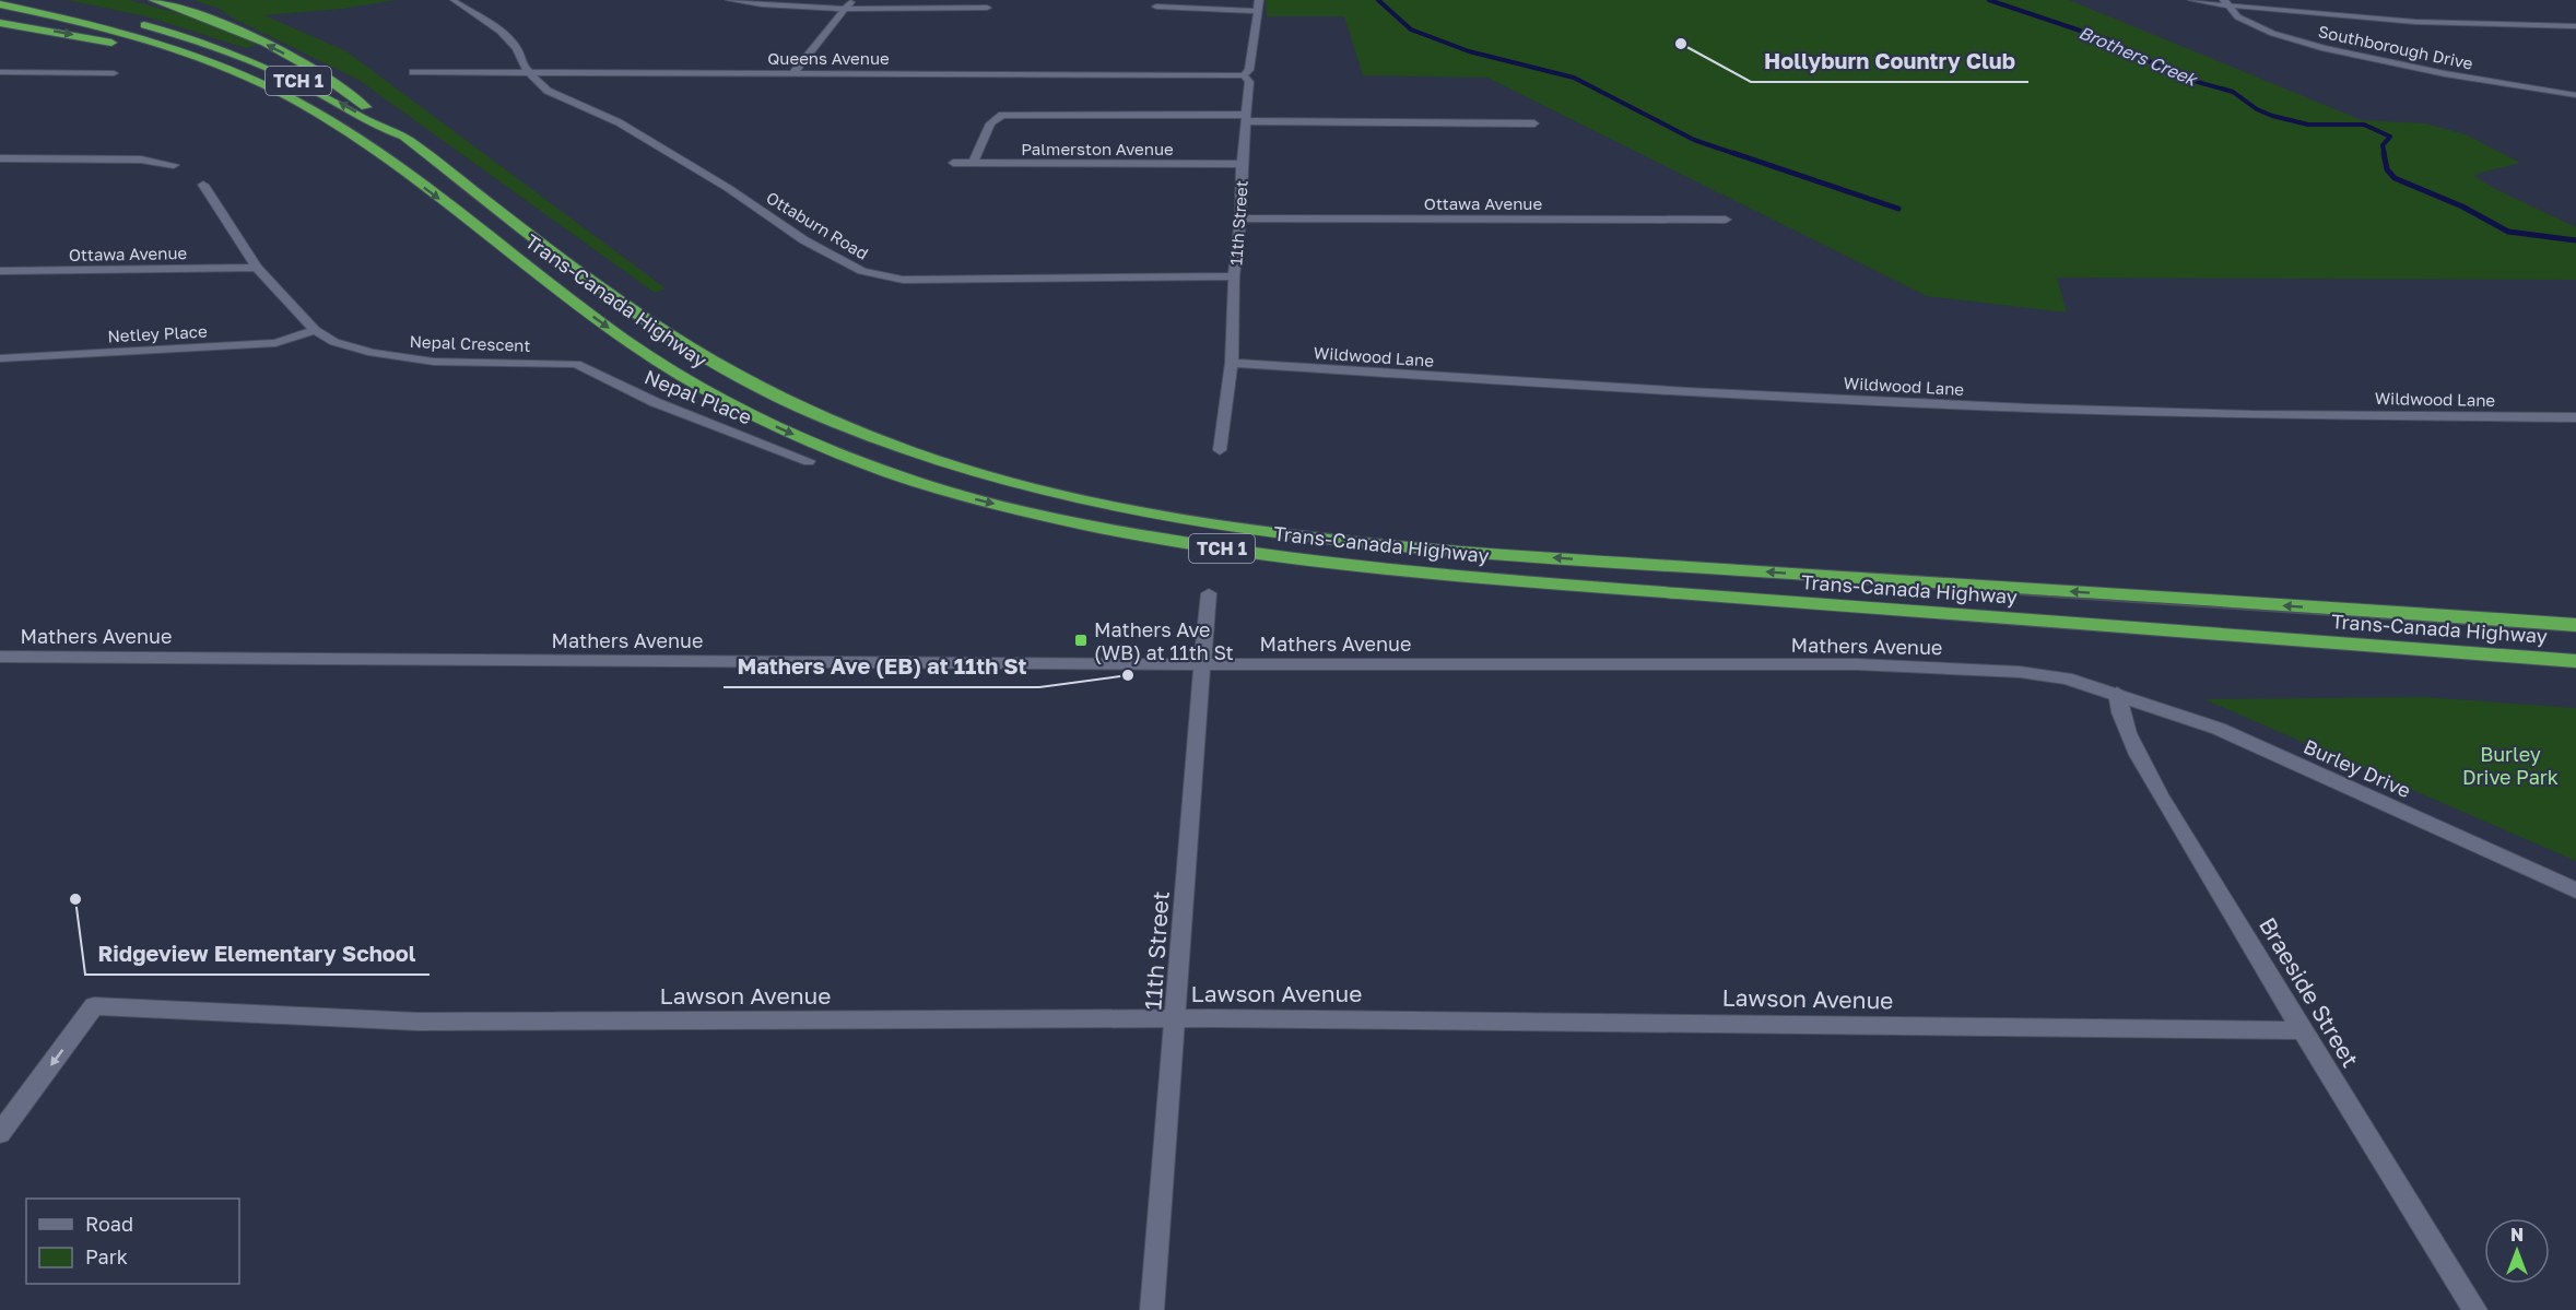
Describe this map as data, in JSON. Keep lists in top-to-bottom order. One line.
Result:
{"streets":{"highway":["TCH 1","Trans-Canada Highway"],"street":["Southborough Drive","Queens Avenue","Palmerston Avenue","Ottawa Avenue","11th Street","Ottaburn Road","Netley Place","Nepal Crescent","Wildwood Lane","Nepal Place","Mathers Avenue","Burley Drive","Braeside Street","Lawson Avenue"]},"crossings":[["Queens Avenue","11th Street"],["Queens Avenue","Ottaburn Road"],["Palmerston Avenue","11th Street"],["Ottawa Avenue","11th Street"],["Ottawa Avenue","Nepal Crescent"],["11th Street","Ottaburn Road"],["11th Street","Wildwood Lane"],["11th Street","Mathers Avenue"],["11th Street","Lawson Avenue"],["Netley Place","Nepal Crescent"],["Nepal Crescent","Nepal Place"],["Mathers Avenue","Burley Drive"],["Mathers Avenue","Braeside Street"],["Burley Drive","Braeside Street"],["Braeside Street","Lawson Avenue"]],"one_way":["Lawson Avenue"],"water":["Brothers Creek"],"parks":["Burley Drive Park"],"places":{"other":["Hollyburn Country Club","Mathers Ave (EB) at 11th St","Ridgeview Elementary School"],"transit":["Mathers Ave (WB) at 11th St"]},"legend":["Road","Park"],"north":"top"}
